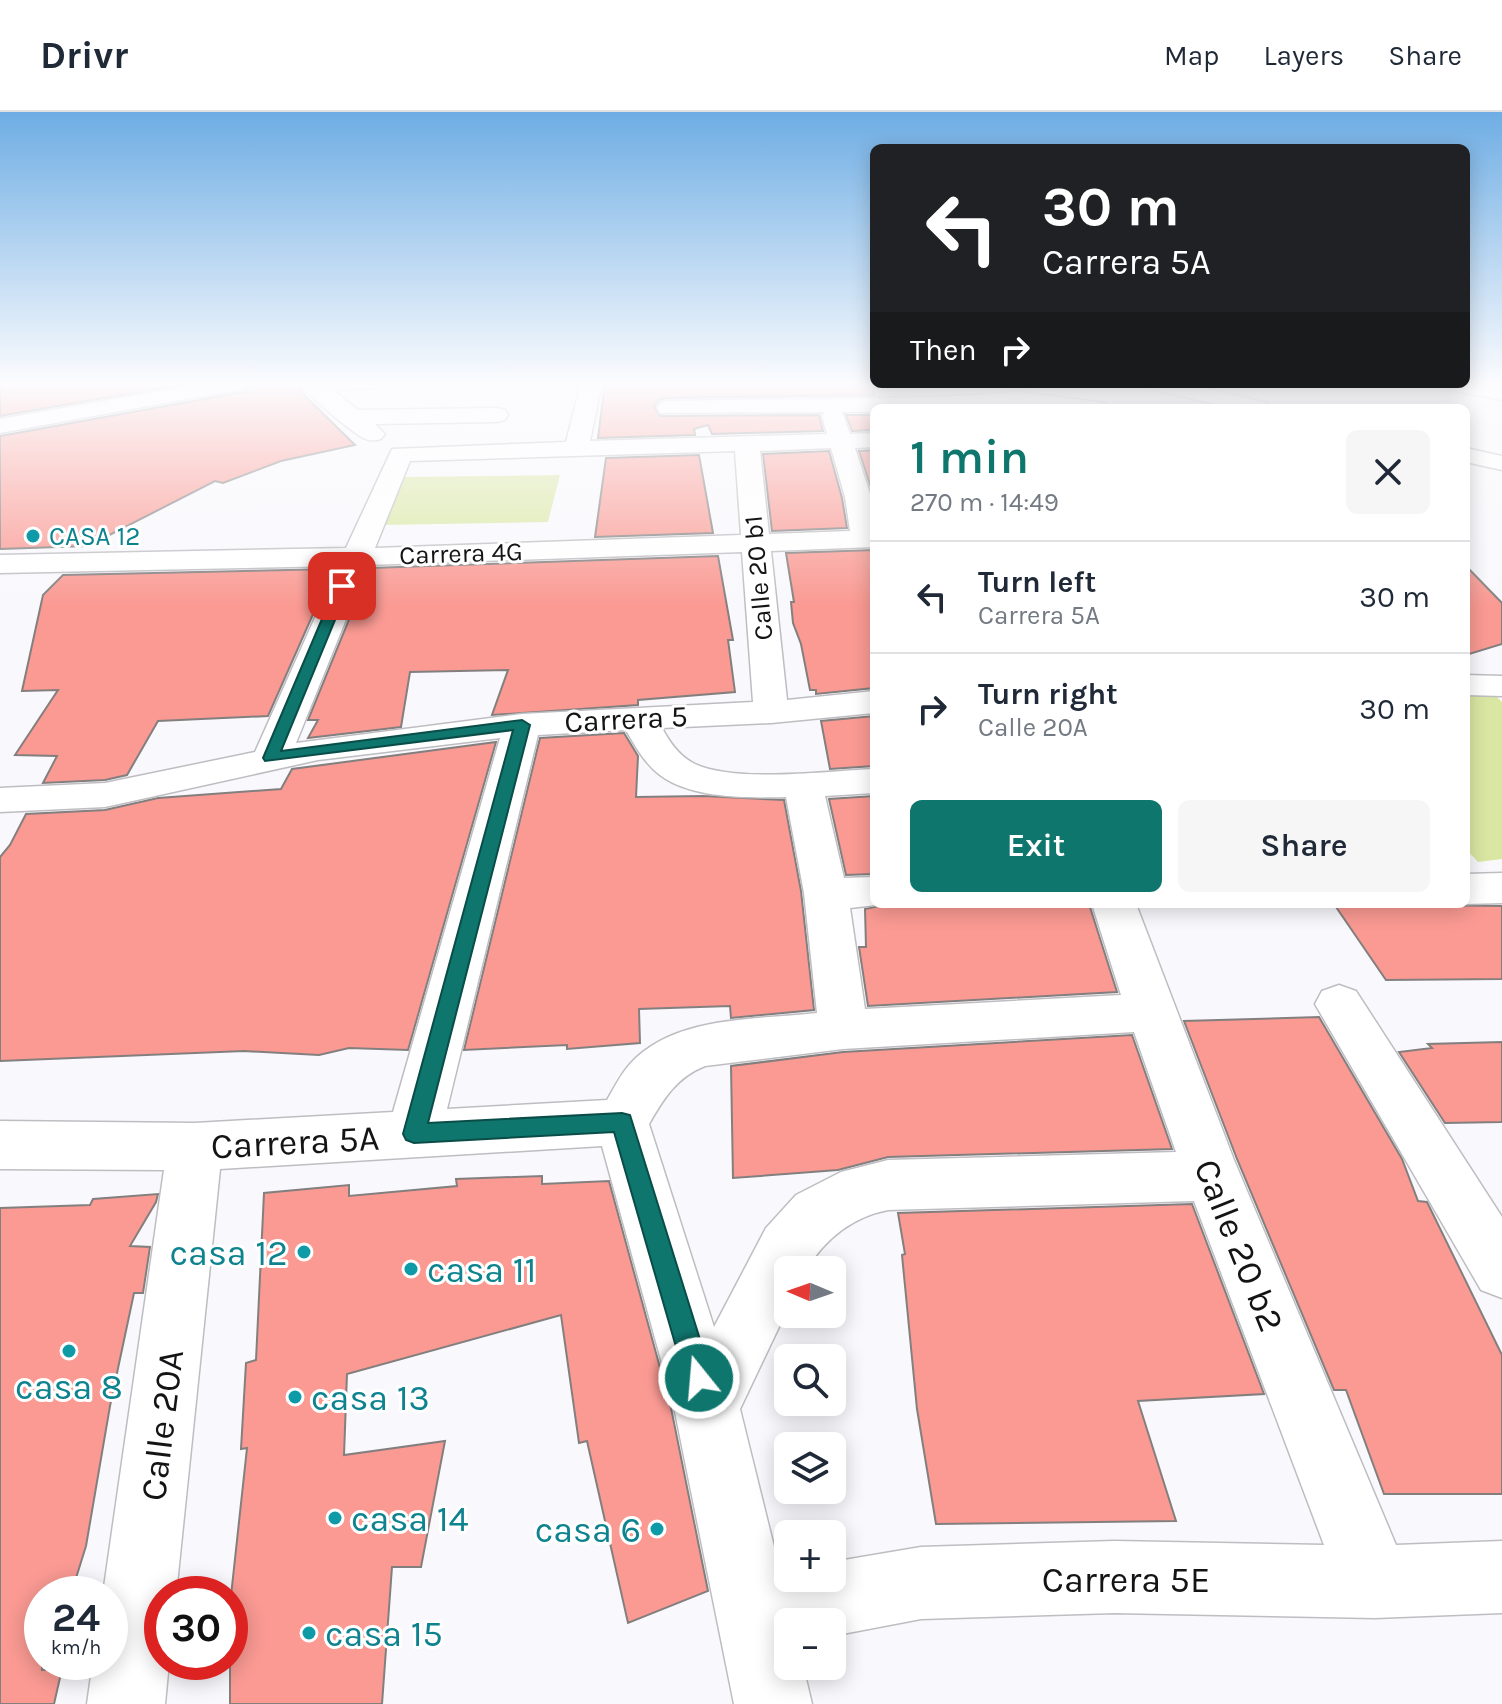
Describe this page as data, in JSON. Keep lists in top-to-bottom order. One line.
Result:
{"streets":{"street":["Carrera 4G","Calle 20 b1","Carrera 5","Carrera 5A","Calle 20 b2","Calle 20A","Carrera 5E"]},"crossings":[["Carrera 4G","Calle 20 b1"],["Calle 20 b1","Carrera 5"],["Carrera 5A","Calle 20A"],["Calle 20 b2","Carrera 5E"]],"places":["CASA 12","casa 12","casa 11","casa 8","casa 13","casa 14","casa 6","casa 15"],"north":"left","page":{"header":"Drivr","nav":["Map","Layers","Share"],"turn":["30 m","Carrera 5A"],"then":"Then","heading":["1 min","270 m · 14:49"],"list":[{"name":"Turn left","note":"Carrera 5A","value":"30 m"},{"name":"Turn right","note":"Calle 20A","value":"30 m"}],"buttons":["Exit","Share"],"map_buttons":["+","−"],"speed":"24 km/h","limit":"30"}}
